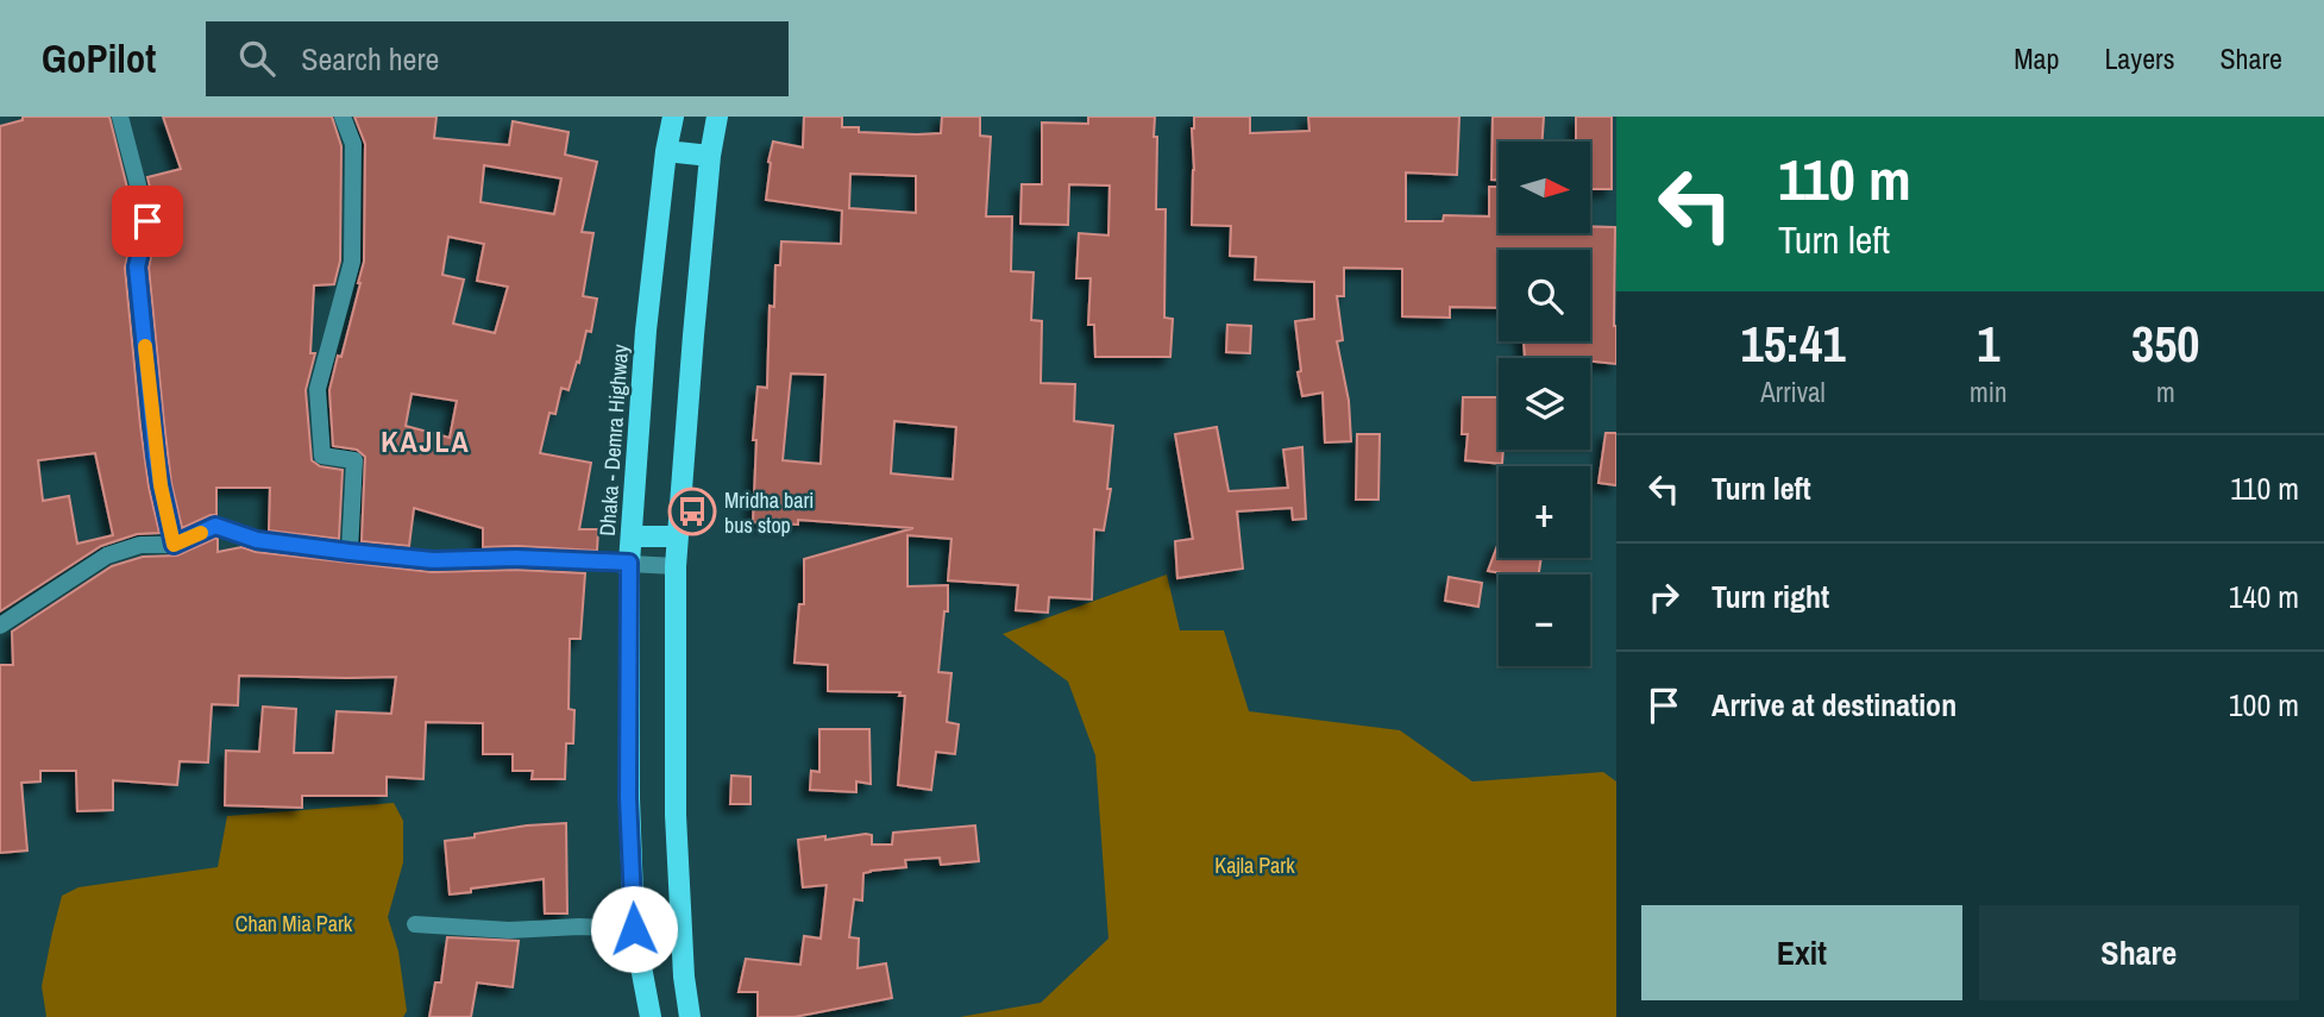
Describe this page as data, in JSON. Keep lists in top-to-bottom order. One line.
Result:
{"streets":{"main road":["Dhaka - Demra Highway"]},"districts":["KAJLA"],"parks":["Kajla Park","Chan Mia Park"],"places":{"bus stop":["Mridha bari bus stop"]},"north":"right","page":{"header":"GoPilot","search":"Search here","nav":["Map","Layers","Share"],"turn":["110 m","Turn left"],"map_buttons":["+","−"],"eta":["15:41","Arrival","1","min","350","m"],"list":[{"name":"Turn left","value":"110 m"},{"name":"Turn right","value":"140 m"},{"name":"Arrive at destination","value":"100 m"}],"buttons":["Exit","Share"]}}
